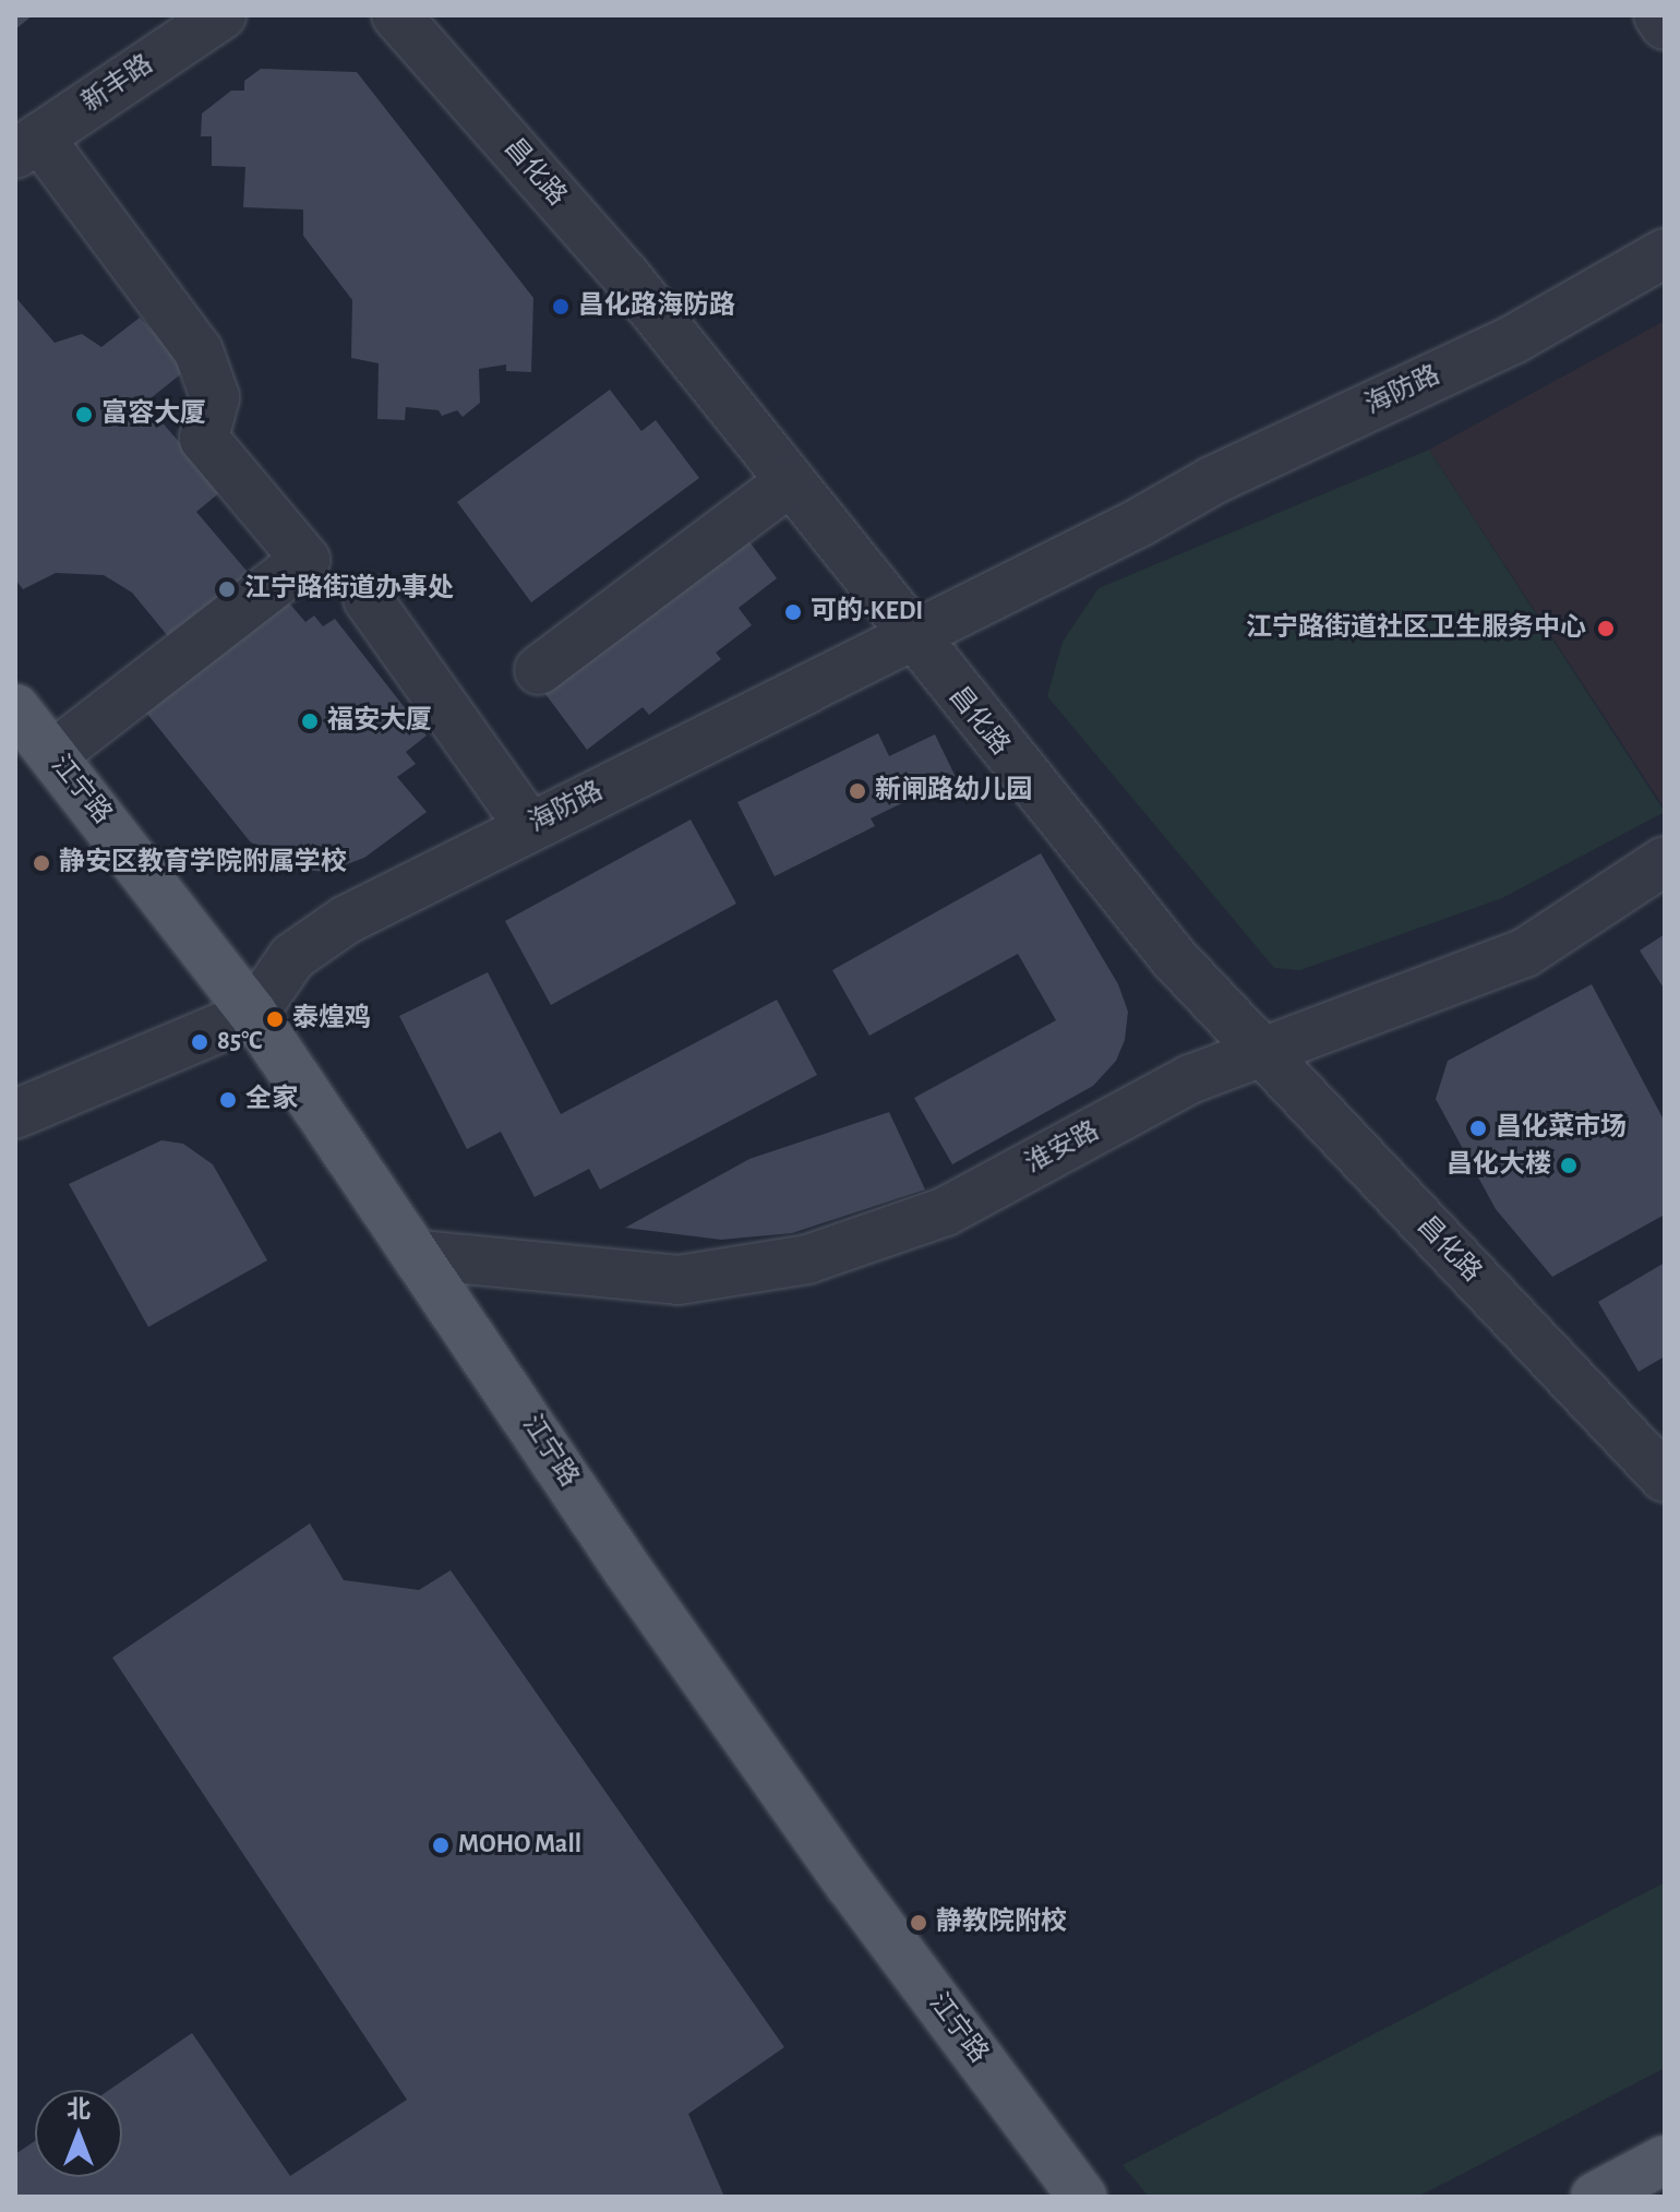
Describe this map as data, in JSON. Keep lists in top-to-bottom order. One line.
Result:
{"streets":{"main road":["江宁路"],"street":["新丰路","昌化路","海防路","淮安路"]},"crossings":[["昌化路","海防路"],["昌化路","淮安路"],["海防路","江宁路"],["江宁路","淮安路"]],"places":["昌化路海防路","富容大厦","江宁路街道办事处","可的•KEDI","江宁路街道社区卫生服务中心","福安大厦","新闸路幼儿园","静安区教育学院附属学校","泰煌鸡","85°C","全家","昌化菜市场","昌化大楼","MOHO Mall","静教院附校"],"north":"top"}
